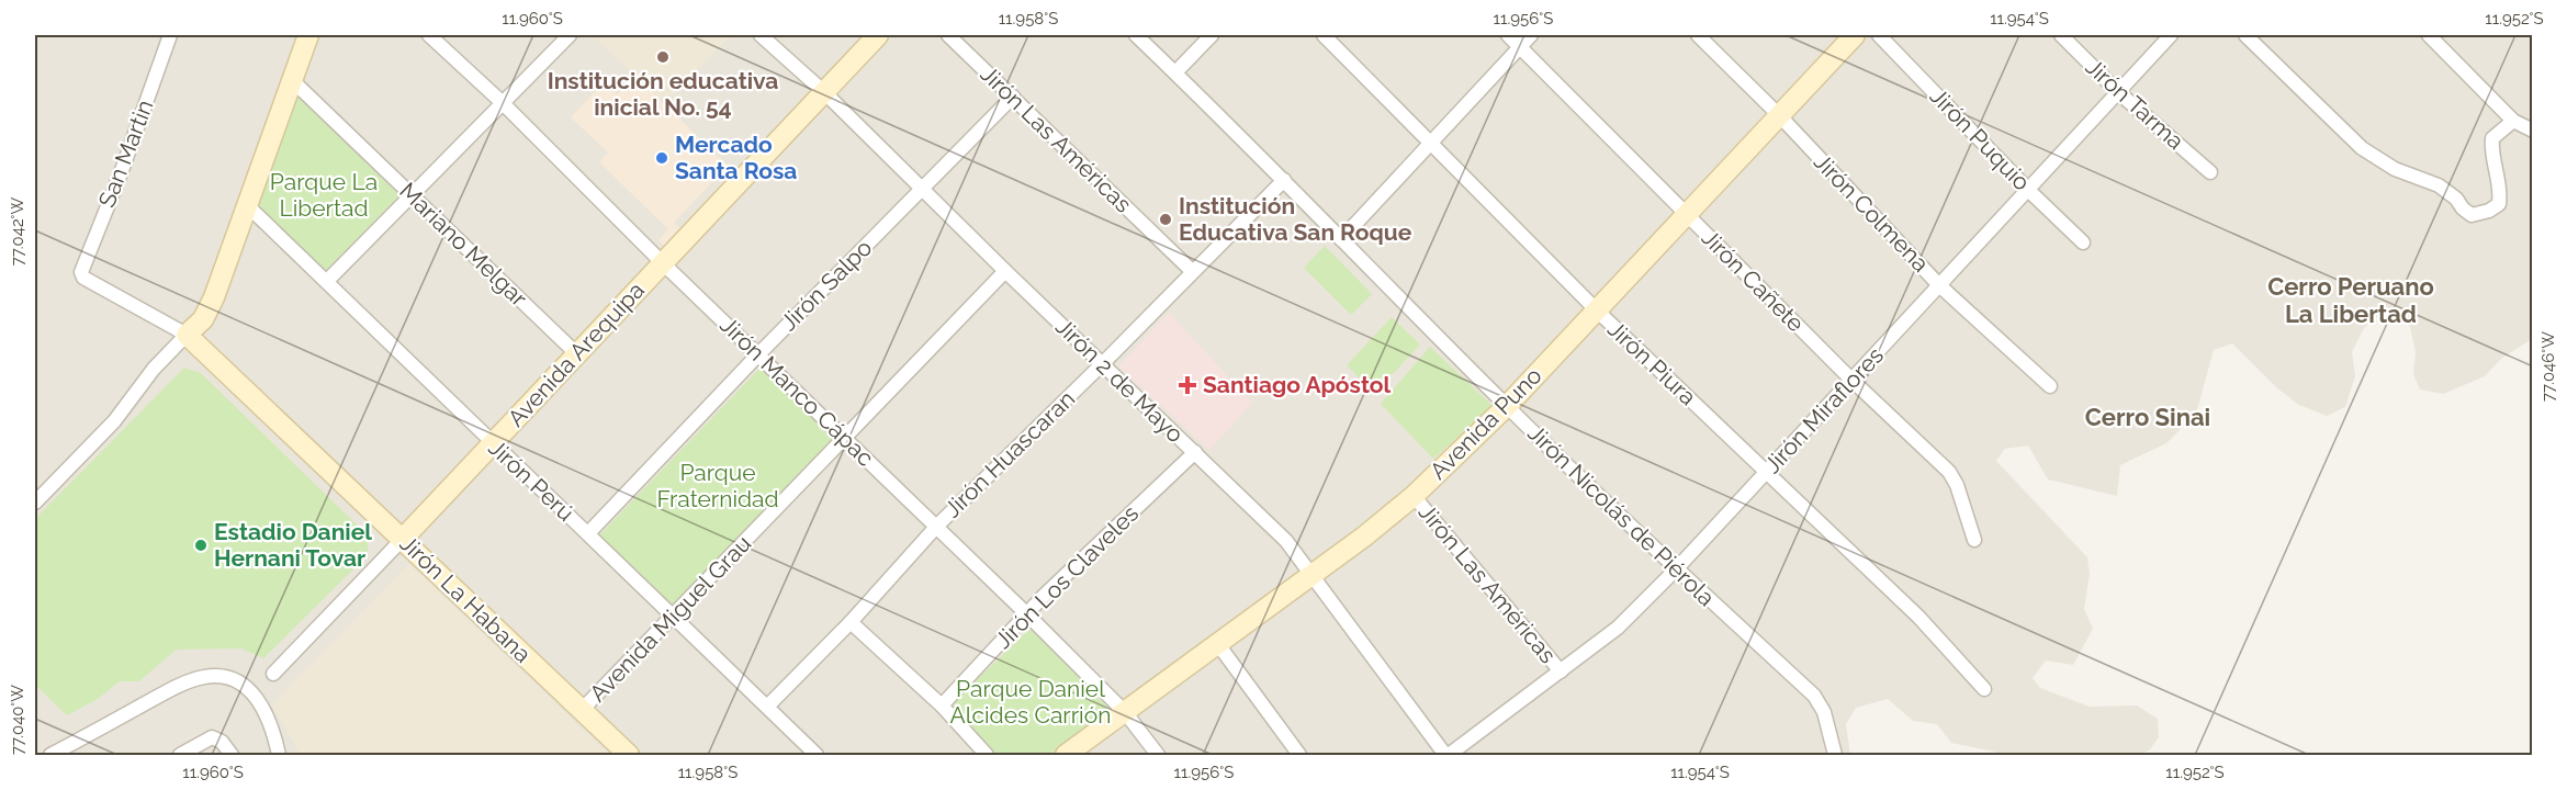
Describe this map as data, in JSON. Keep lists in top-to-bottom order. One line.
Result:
{"streets":{"street":["Jirón Tarma","Jirón Las Américas","Jirón Puquio","San Martin","Jirón Colmena","Mariano Melgar","Jirón Cañete","Jirón Salpo","Avenida Arequipa","Jirón Piura","Jirón 2 de Mayo","Jirón Manco Cápac","Jirón Miraflores","Avenida Puno","Jirón Huascaran","Jirón Perú","Jirón Nicolás de Piérola","Jirón Los Claveles","Jirón La Habana","Avenida Miguel Grau"]},"crossings":[["Jirón Tarma","Jirón Miraflores"],["Jirón Las Américas","Jirón Salpo"],["Jirón Las Américas","Jirón Miraflores"],["Jirón Las Américas","Avenida Puno"],["Jirón Las Américas","Jirón Huascaran"],["Jirón Puquio","Jirón Miraflores"],["San Martin","Jirón La Habana"],["Jirón Colmena","Jirón Miraflores"],["Jirón Colmena","Avenida Puno"],["Mariano Melgar","Avenida Arequipa"],["Jirón Cañete","Jirón Miraflores"],["Jirón Cañete","Avenida Puno"],["Jirón Salpo","Jirón 2 de Mayo"],["Jirón Salpo","Jirón Manco Cápac"],["Jirón Salpo","Jirón Perú"],["Avenida Arequipa","Jirón 2 de Mayo"],["Avenida Arequipa","Jirón Manco Cápac"],["Avenida Arequipa","Jirón Perú"],["Avenida Arequipa","Jirón La Habana"],["Jirón Piura","Jirón Miraflores"],["Jirón Piura","Avenida Puno"],["Jirón 2 de Mayo","Jirón Miraflores"],["Jirón 2 de Mayo","Avenida Puno"],["Jirón 2 de Mayo","Jirón Huascaran"],["Jirón 2 de Mayo","Jirón Los Claveles"],["Jirón 2 de Mayo","Avenida Miguel Grau"],["Jirón Manco Cápac","Avenida Puno"],["Jirón Manco Cápac","Jirón Huascaran"],["Jirón Manco Cápac","Jirón Los Claveles"],["Jirón Manco Cápac","Avenida Miguel Grau"],["Jirón Miraflores","Jirón Nicolás de Piérola"],["Avenida Puno","Jirón Nicolás de Piérola"],["Jirón Huascaran","Jirón Perú"],["Jirón Huascaran","Jirón Nicolás de Piérola"],["Jirón Perú","Avenida Miguel Grau"],["Jirón La Habana","Avenida Miguel Grau"]],"districts":["Cerro Peruano La Libertad","Cerro Sinai"],"parks":["Parque La Libertad","Parque Fraternidad","Parque Daniel Alcides Carrión"],"places":{"other":["Institución educativa inicial No. 54","Mercado Santa Rosa","Institución Educativa San Roque","Estadio Daniel Hernani Tovar"],"health":["Santiago Apóstol"]},"coordinates":["11.960°S","11.958°S","11.956°S","11.954°S","11.952°S","77.042°W","77.046°W","77.040°W"]}
